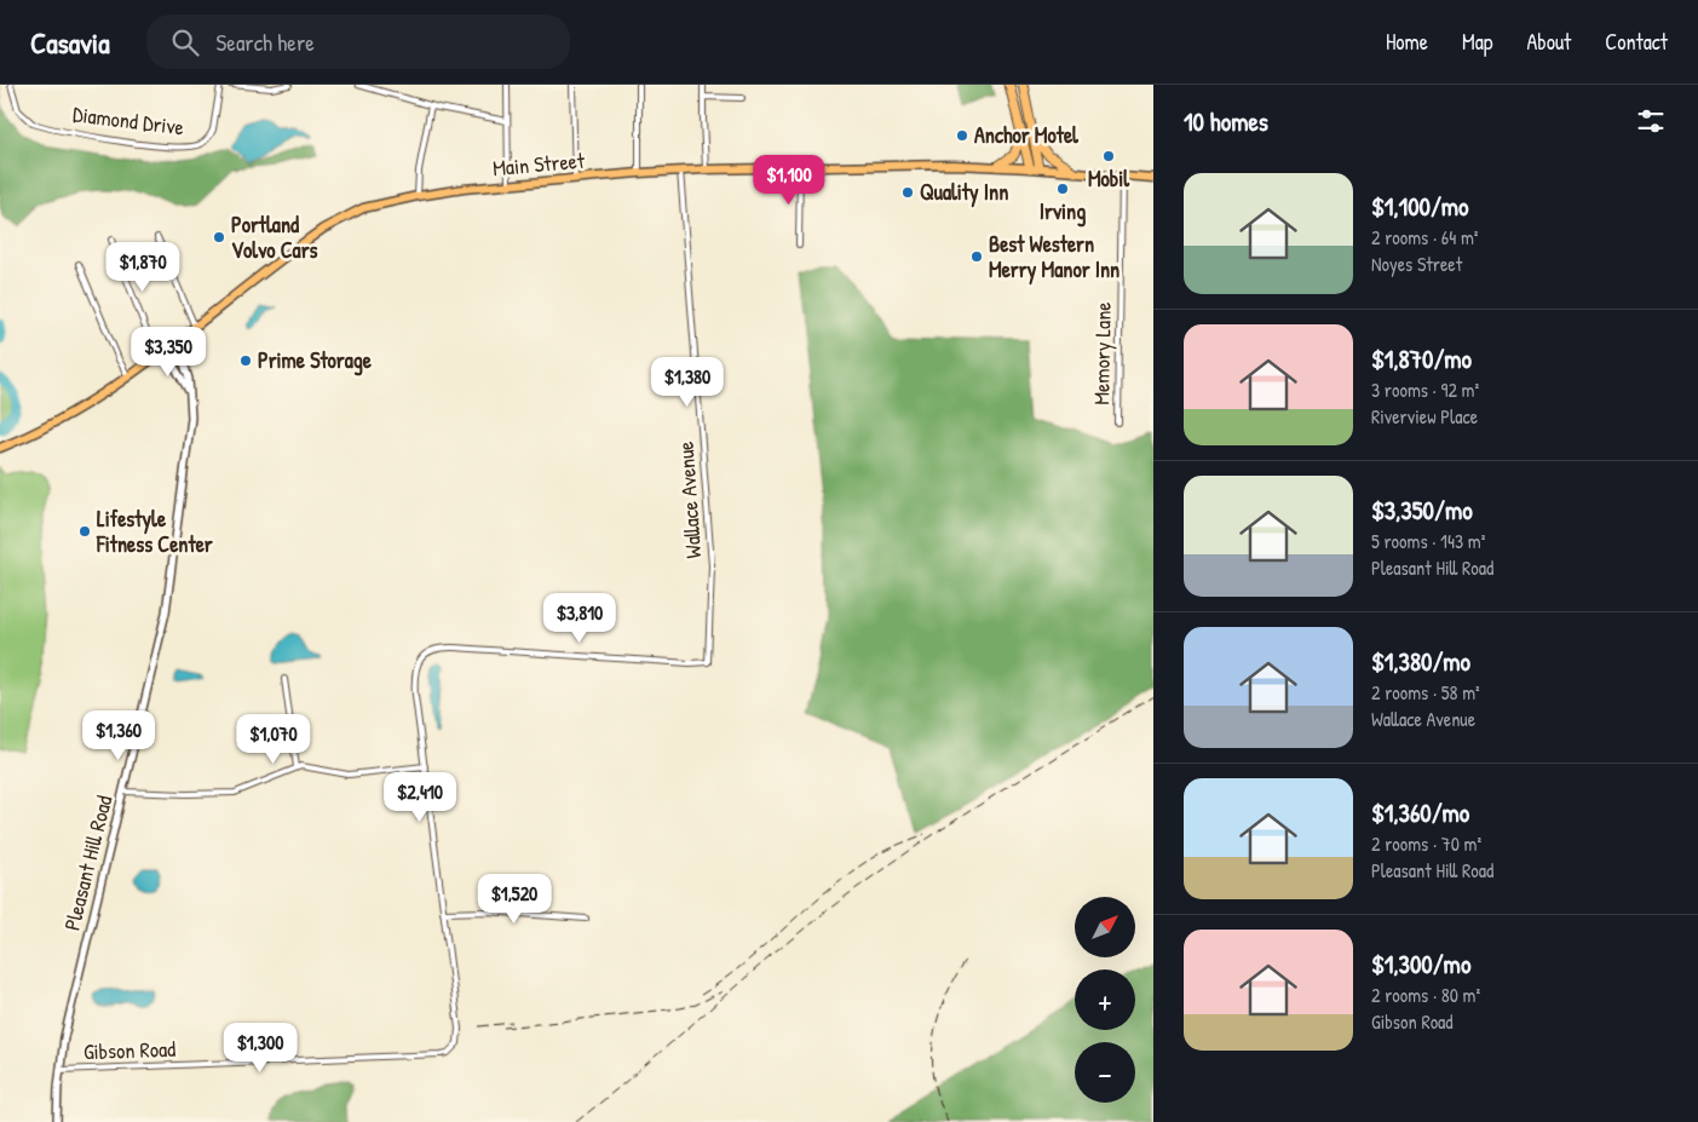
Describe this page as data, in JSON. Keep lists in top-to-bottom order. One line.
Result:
{"streets":{"main road":["Main Street"],"street":["Diamond Drive","Memory Lane","Wallace Avenue","Pleasant Hill Road","Gibson Road"]},"crossings":[["Main Street","Memory Lane"],["Main Street","Wallace Avenue"],["Main Street","Pleasant Hill Road"],["Pleasant Hill Road","Gibson Road"]],"places":["Anchor Motel","Mobil","Irving","Quality Inn","Portland Volvo Cars","Best Western Merry Manor Inn","Prime Storage","Lifestyle Fitness Center"],"north":"top right","page":{"header":"Casavia","search":"Search here","nav":["Home","Map","About","Contact"],"heading":"10 homes","price":["$1,100","$1,870","$3,350","$1,380","$3,810","$1,360","$1,070","$2,410","$1,520","$1,300"],"list":[{"name":"$1,100/mo","note":"2 rooms · 64 m² · Noyes Street"},{"name":"$1,870/mo","note":"3 rooms · 92 m² · Riverview Place"},{"name":"$3,350/mo","note":"5 rooms · 143 m² · Pleasant Hill Road"},{"name":"$1,380/mo","note":"2 rooms · 58 m² · Wallace Avenue"},{"name":"$1,360/mo","note":"2 rooms · 70 m² · Pleasant Hill Road"},{"name":"$1,300/mo","note":"2 rooms · 80 m² · Gibson Road"}],"map_buttons":["+","−"]}}
